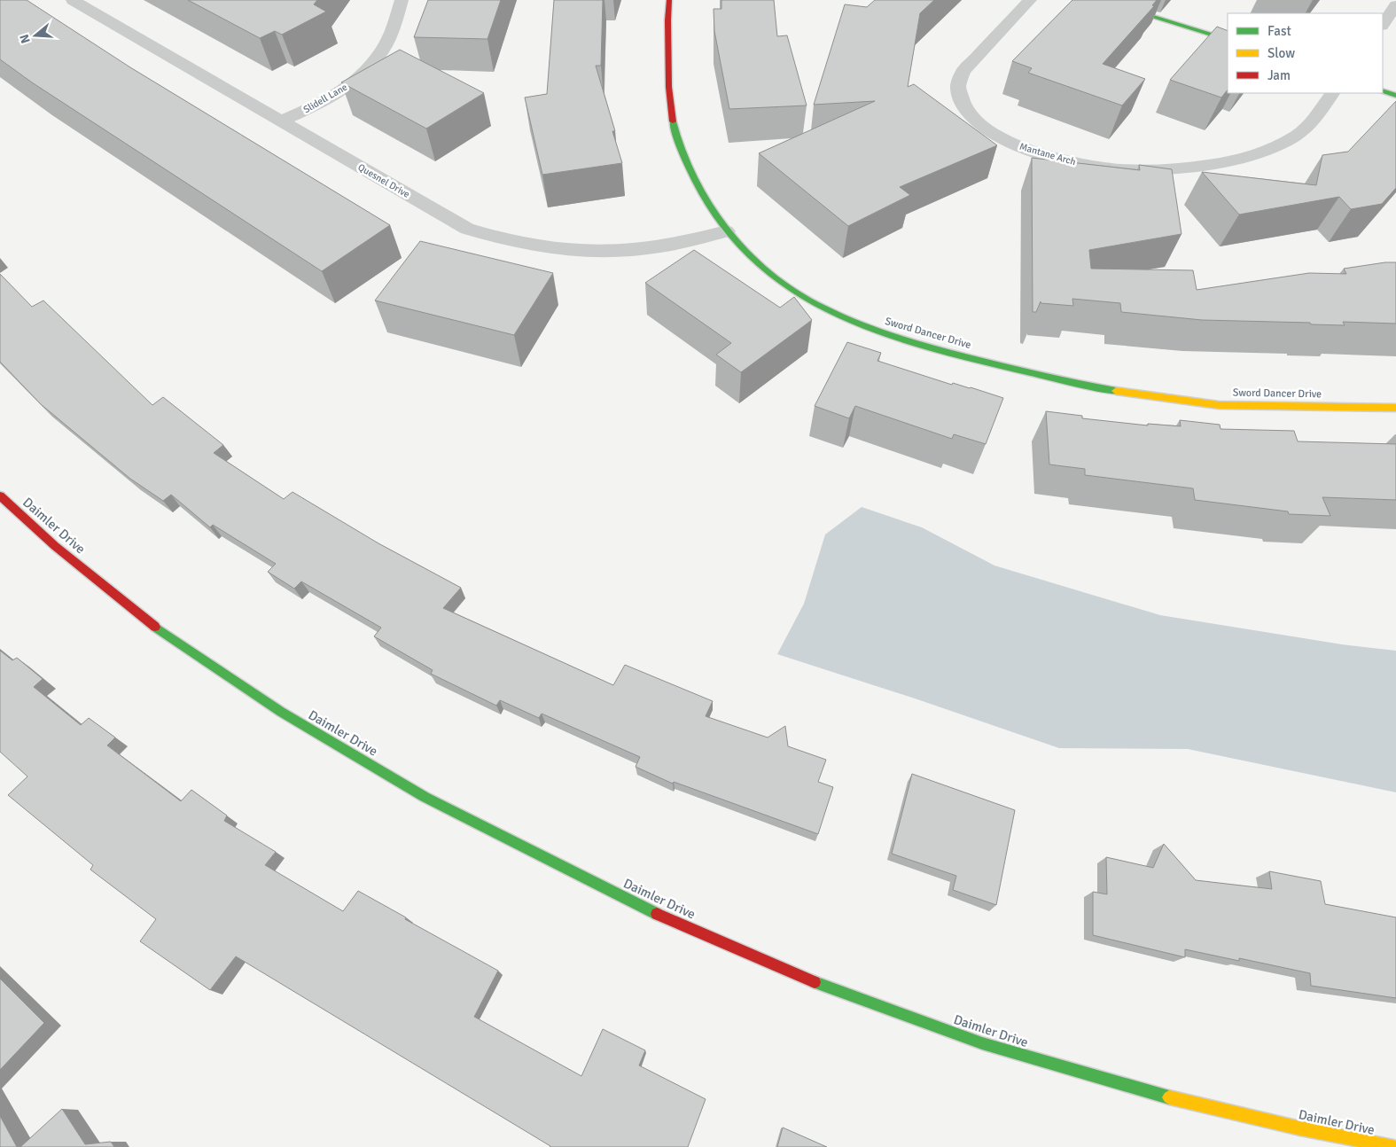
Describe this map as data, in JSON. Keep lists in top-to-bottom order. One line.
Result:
{"streets":{"street":["Slidell Lane","Mantane Arch","Quesnel Drive","Sword Dancer Drive","Daimler Drive"]},"crossings":[["Slidell Lane","Quesnel Drive"],["Quesnel Drive","Sword Dancer Drive"]],"legend":["Fast","Slow","Jam"],"north":"left"}
